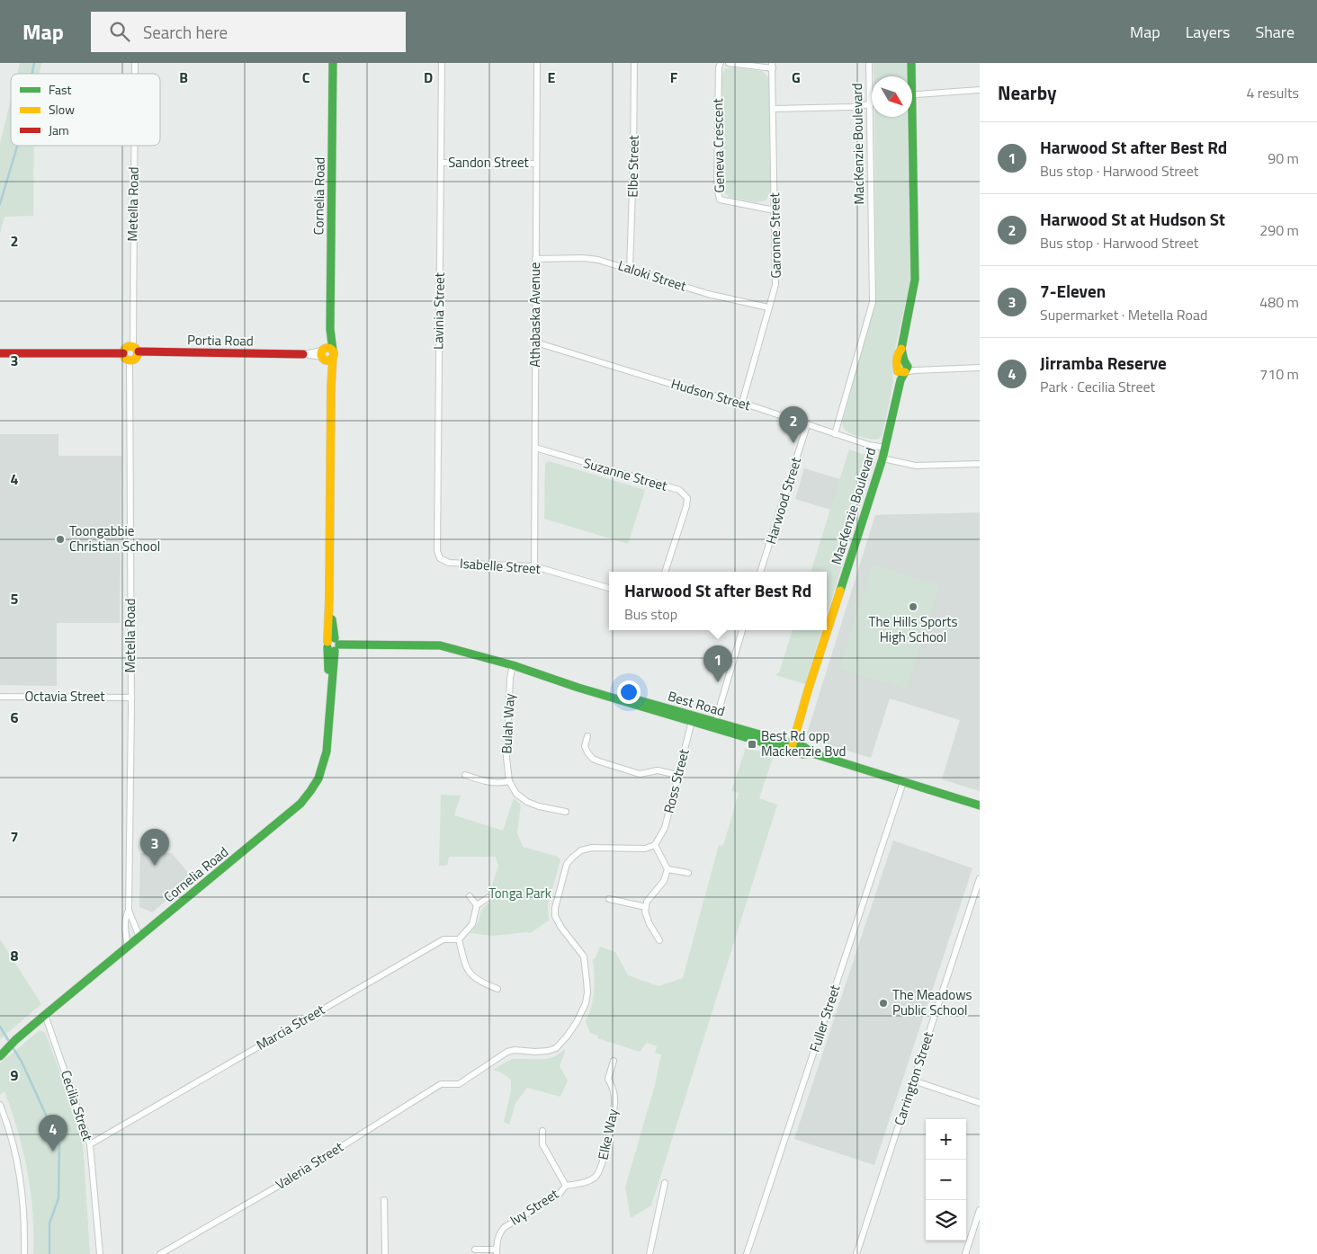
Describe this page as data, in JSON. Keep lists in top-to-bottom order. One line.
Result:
{"streets":{"street":["MacKenzie Boulevard","Geneva Crescent","Sandon Street","Elbe Street","Cornelia Road","Metella Road","Garonne Street","Laloki Street","Lavinia Street","Athabaska Avenue","Portia Road","Hudson Street","Suzanne Street","Harwood Street","Isabelle Street","Octavia Street","Best Road","Bulah Way","Ross Street","Fuller Street","Marcia Street","Carrington Street","Cecilia Street","Elke Way","Valeria Street","Ivy Street"]},"crossings":[["MacKenzie Boulevard","Hudson Street"],["MacKenzie Boulevard","Best Road"],["Geneva Crescent","Garonne Street"],["Sandon Street","Lavinia Street"],["Sandon Street","Athabaska Avenue"],["Elbe Street","Laloki Street"],["Cornelia Road","Metella Road"],["Cornelia Road","Portia Road"],["Cornelia Road","Best Road"],["Cornelia Road","Cecilia Street"],["Metella Road","Portia Road"],["Metella Road","Octavia Street"],["Garonne Street","Laloki Street"],["Garonne Street","Hudson Street"],["Laloki Street","Athabaska Avenue"],["Lavinia Street","Isabelle Street"],["Athabaska Avenue","Hudson Street"],["Athabaska Avenue","Suzanne Street"],["Athabaska Avenue","Isabelle Street"],["Hudson Street","Harwood Street"],["Best Road","Bulah Way"],["Best Road","Ross Street"],["Best Road","Fuller Street"],["Ross Street","Valeria Street"],["Marcia Street","Cecilia Street"],["Elke Way","Ivy Street"]],"parks":["Tonga Park"],"places":{"other":["Toongabbie Christian School","The Hills Sports High School","The Meadows Public School"],"transit":["Best Rd opp Mackenzie Bvd"]},"legend":["Fast","Slow","Jam"],"north":"bottom right","page":{"header":"Map","search":"Search here","nav":["Map","Layers","Share"],"heading":["Nearby","4 results"],"list":[{"mark":"1","name":"Harwood St after Best Rd","note":"Bus stop · Harwood Street","value":"90 m"},{"mark":"2","name":"Harwood St at Hudson St","note":"Bus stop · Harwood Street","value":"290 m"},{"mark":"3","name":"7-Eleven","note":"Supermarket · Metella Road","value":"480 m"},{"mark":"4","name":"Jirramba Reserve","note":"Park · Cecilia Street","value":"710 m"}],"pins":["2","1","3","4"],"popup":["Harwood St after Best Rd","Bus stop"],"map_buttons":["+","−"]},"grid":{"columns":["B","C","D","E","F","G"],"rows":["2","3","4","5","6","7","8","9"]}}
